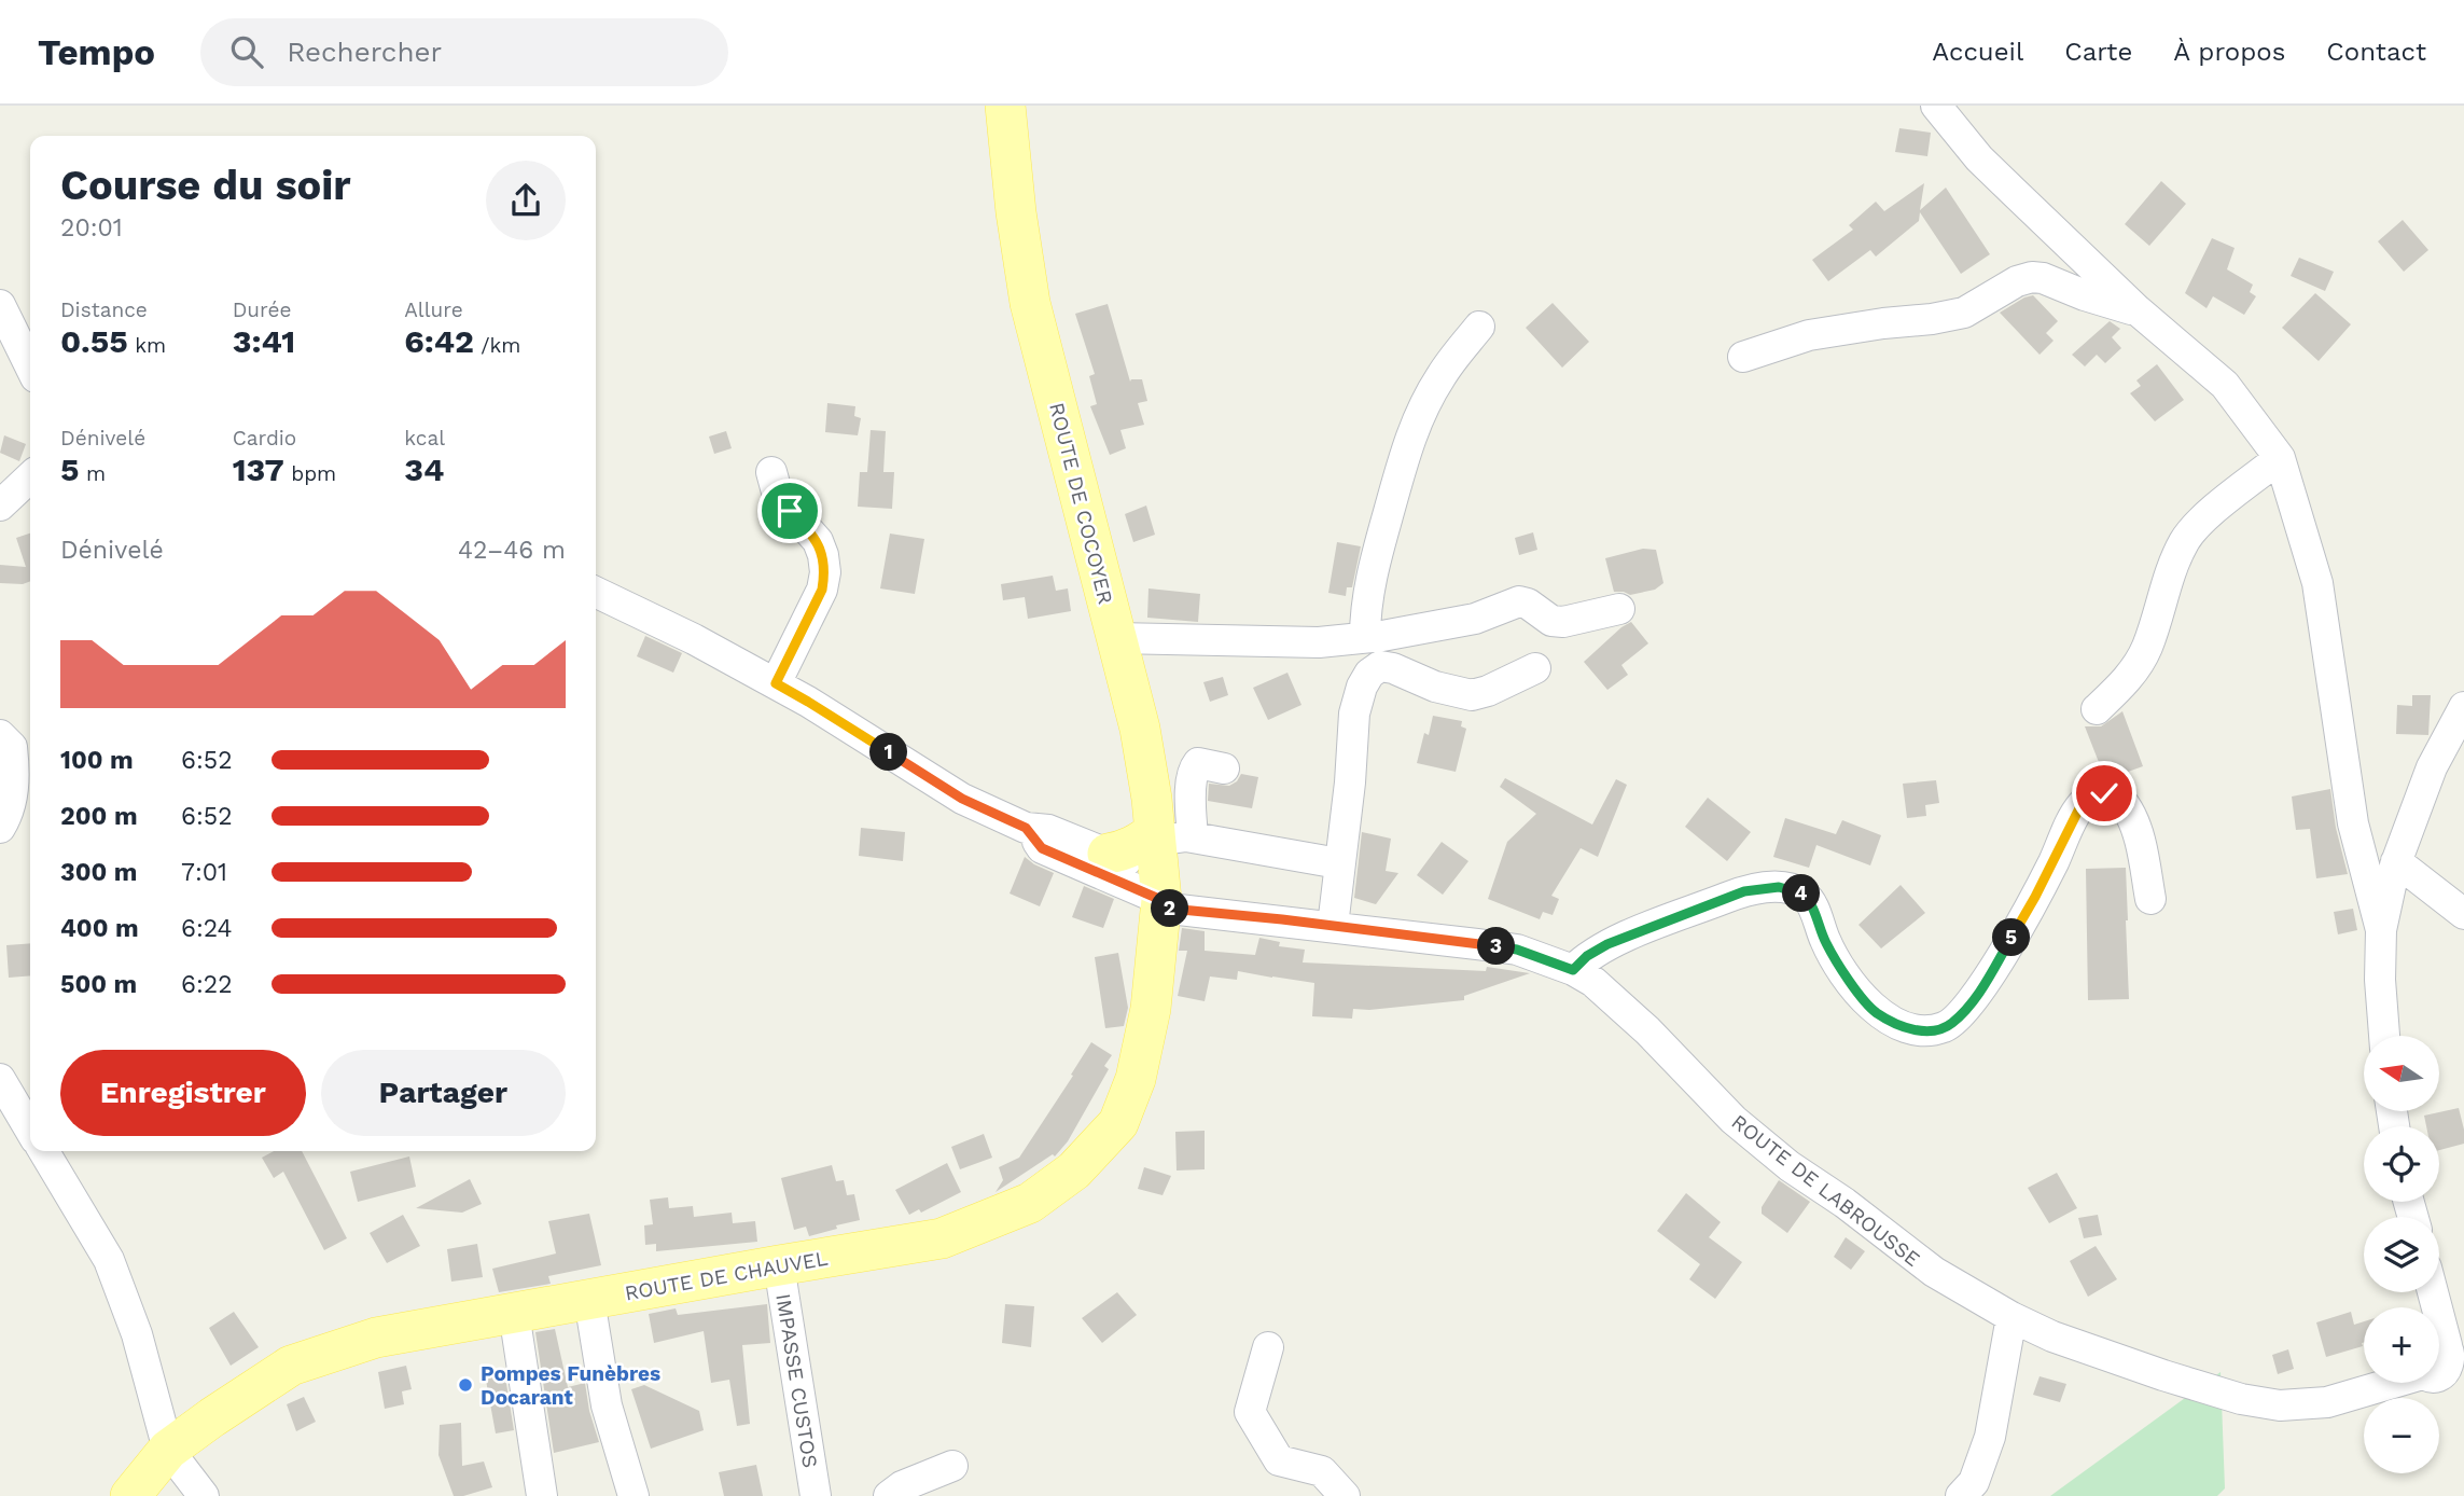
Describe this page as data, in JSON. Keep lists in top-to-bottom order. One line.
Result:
{"streets":{"main road":["ROUTE DE COCOYER","ROUTE DE CHAUVEL"],"street":["ROUTE DE LABROUSSE","IMPASSE CUSTOS"]},"crossings":[["ROUTE DE COCOYER","ROUTE DE LABROUSSE"],["ROUTE DE COCOYER","ROUTE DE CHAUVEL"],["ROUTE DE LABROUSSE","ROUTE DE CHAUVEL"],["ROUTE DE CHAUVEL","IMPASSE CUSTOS"]],"places":["Pompes Funèbres Docarant"],"north":"left","page":{"header":"Tempo","search":"Rechercher","nav":["Accueil","Carte","À propos","Contact"],"heading":["Course du soir","20:01"],"stats":[["Distance","0.55 km"],["Durée","3:41"],["Allure","6:42 /km"],["Dénivelé","5 m"],["Cardio","137 bpm"],["kcal","34"]],"chart":["Dénivelé","42–46 m"],"list":[{"name":"100 m","note":"6:52"},{"name":"200 m","note":"6:52"},{"name":"300 m","note":"7:01"},{"name":"400 m","note":"6:24"},{"name":"500 m","note":"6:22"}],"pins":["1","4","2","5","3"],"buttons":["Enregistrer","Partager"],"map_buttons":["+","−"]}}
